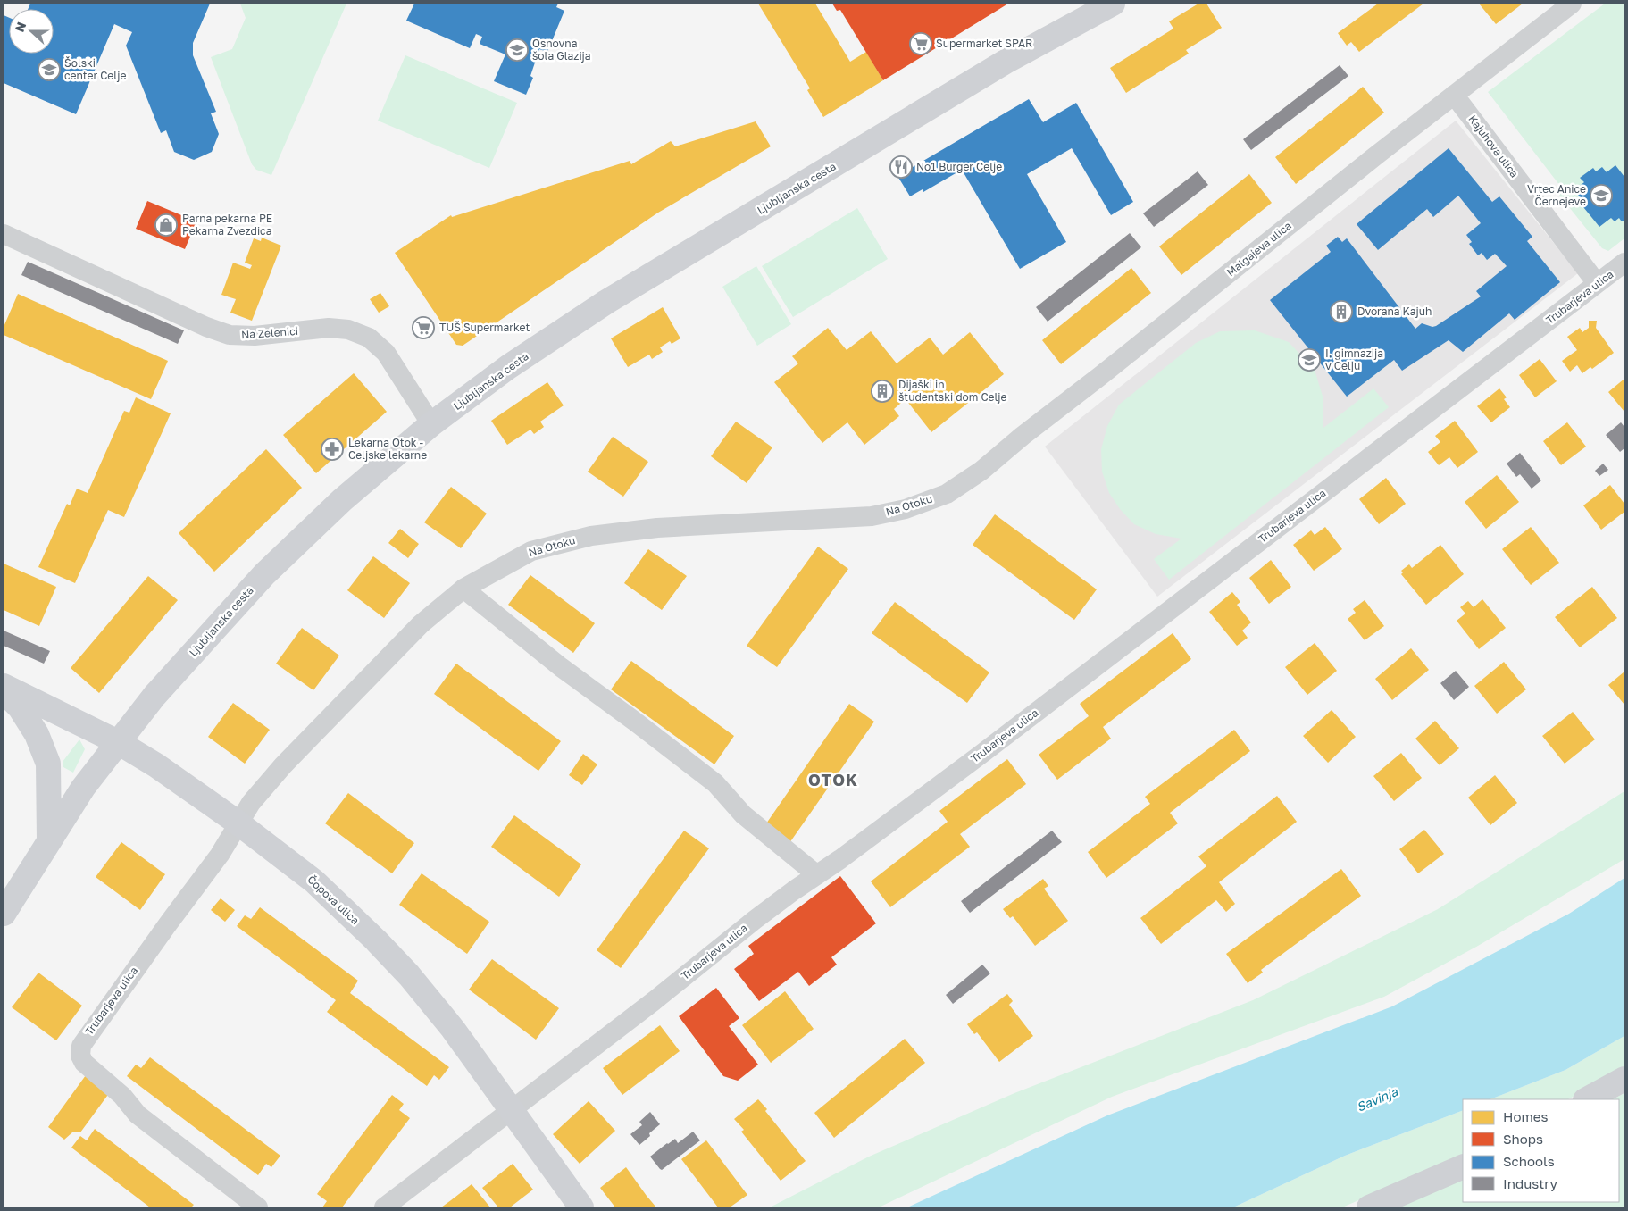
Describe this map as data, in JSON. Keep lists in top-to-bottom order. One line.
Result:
{"streets":{"street":["Kajuhova ulica","Ljubljanska cesta","Malgajeva ulica","Trubarjeva ulica","Na Zelenici","Na Otoku","Čopova ulica"]},"crossings":[["Kajuhova ulica","Malgajeva ulica"],["Kajuhova ulica","Trubarjeva ulica"],["Ljubljanska cesta","Na Zelenici"],["Ljubljanska cesta","Čopova ulica"],["Malgajeva ulica","Na Otoku"],["Trubarjeva ulica","Na Otoku"],["Trubarjeva ulica","Čopova ulica"],["Na Otoku","Čopova ulica"]],"districts":["OTOK"],"water":["Savinja"],"places":{"supermarket":["Supermarket SPAR","TUŠ Supermarket"],"school or university":["Osnovna šola Glazija","Šolski center Celje","Vrtec Anice Černejeve","I. gimnazija v Celju"],"restaurant":["No1 Burger Celje"],"shop":["Parna pekarna PE Pekarna Zvezdica"],"building":["Dvorana Kajuh","Dijaški in študentski dom Celje"],"pharmacy":["Lekarna Otok - Celjske lekarne"]},"legend":["Homes","Shops","Schools","Industry"],"north":"left"}
